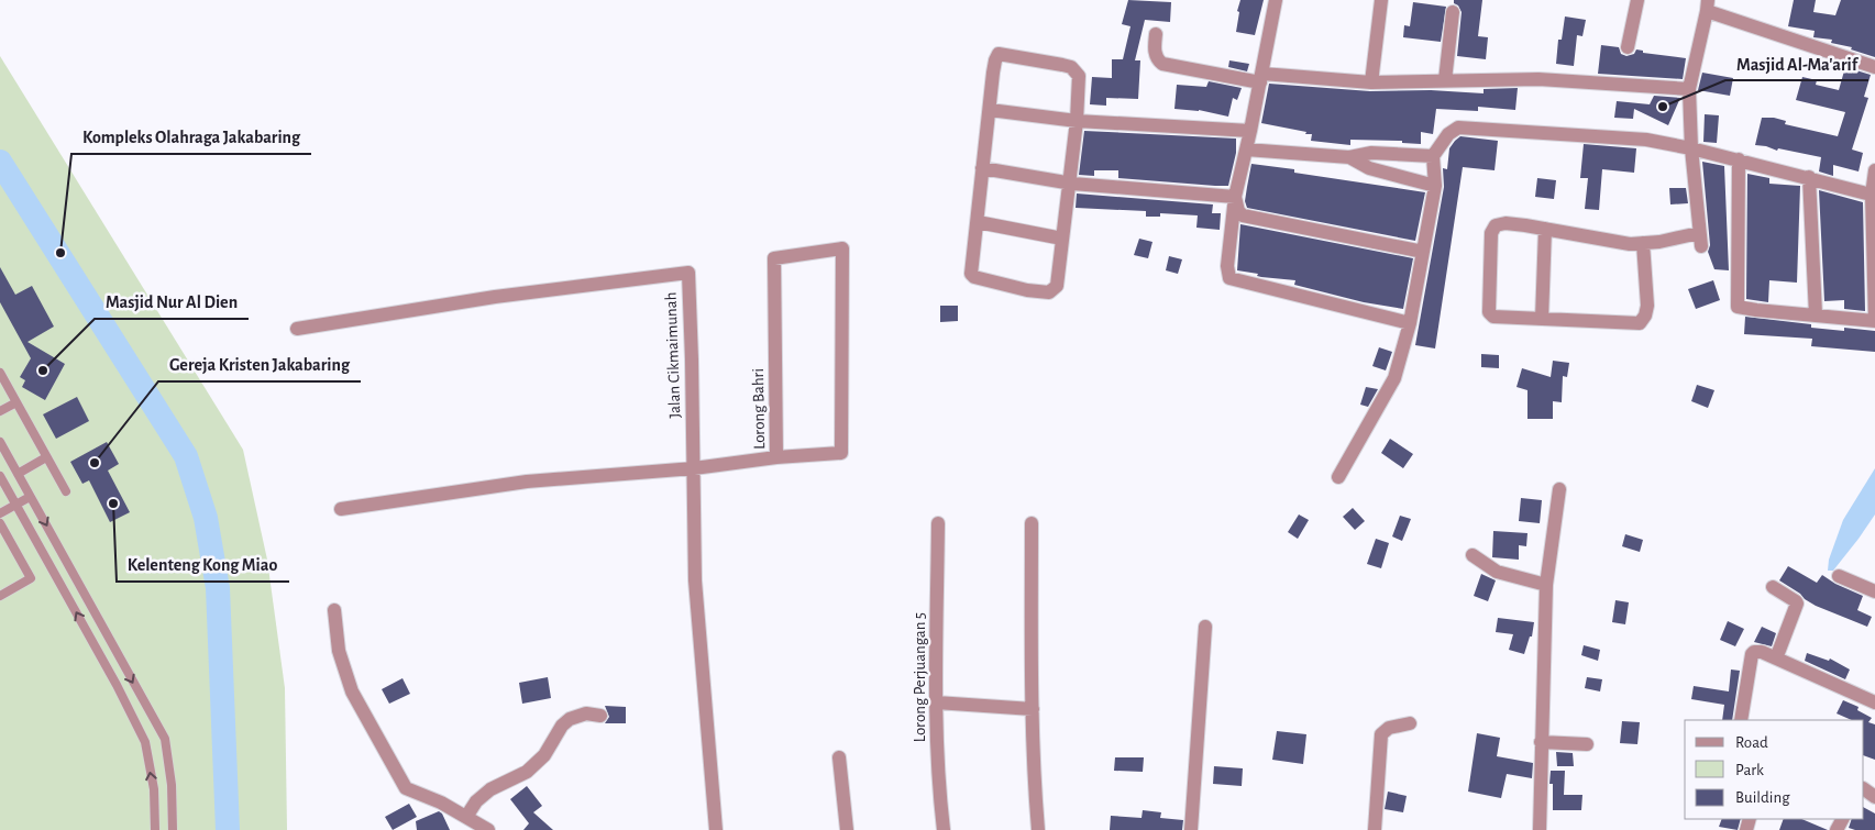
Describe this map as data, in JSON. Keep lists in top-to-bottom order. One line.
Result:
{"streets":{"street":["Jalan Cikmaimunah","Lorong Bahri","Lorong Perjuangan 5"]},"places":["Masjid Al-Ma'arif","Kompleks Olahraga Jakabaring","Masjid Nur Al Dien","Gereja Kristen Jakabaring","Kelenteng Kong Miao"],"legend":["Road","Park","Building"]}
